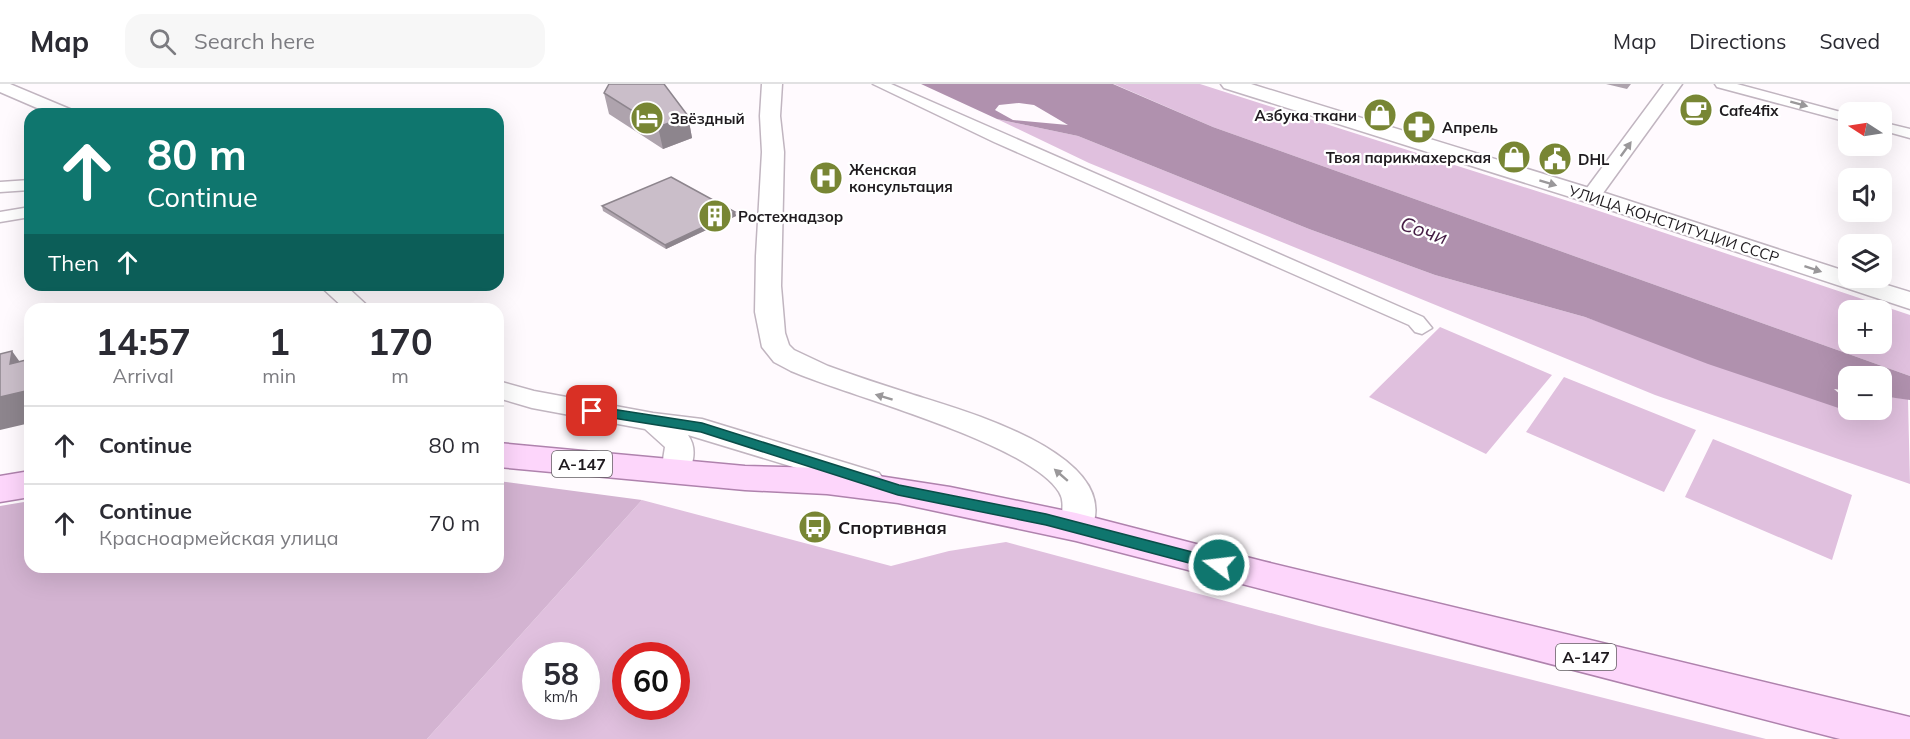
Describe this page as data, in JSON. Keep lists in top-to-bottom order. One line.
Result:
{"streets":{"main road":["УЛИЦА КОНСТИТУЦИИ СССР","А-147"]},"one_way":["УЛИЦА КОНСТИТУЦИИ СССР"],"water":["Сочи"],"places":{"cafe":["Cafe4fix"],"shop":["Азбука ткани","Твоя парикмахерская"],"hotel":["Звёздный"],"pharmacy":["Апрель"],"public building":["DHL"],"hospital":["Женская консультация"],"building":["Ростехнадзор"],"bus stop":["Спортивная"]},"north":"left","page":{"header":"Map","search":"Search here","nav":["Map","Directions","Saved"],"map_buttons":["+","−"],"turn":["80 m","Continue"],"then":"Then","eta":["14:57","Arrival","1","min","170","m"],"list":[{"name":"Continue","value":"80 m"},{"name":"Continue","note":"Красноармейская улица","value":"70 m"}],"speed":"58 km/h","limit":"60"}}
